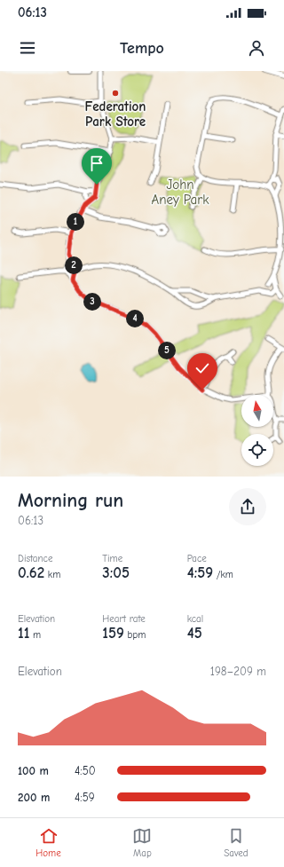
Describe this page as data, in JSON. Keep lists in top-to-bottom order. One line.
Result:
{"parks":["John Aney Park"],"places":["Federation Park Store"],"north":"top","page":{"status":"06:13","header":"Tempo","pins":["1","2","3","4","5"],"heading":["Morning run","06:13"],"stats":[["Distance","0.62 km"],["Time","3:05"],["Pace","4:59 /km"],["Elevation","11 m"],["Heart rate","159 bpm"],["kcal","45"]],"chart":["Elevation","198–209 m"],"list":[{"name":"100 m","note":"4:50"},{"name":"200 m","note":"4:59"}],"tabs":["Home","Map","Saved"]}}
